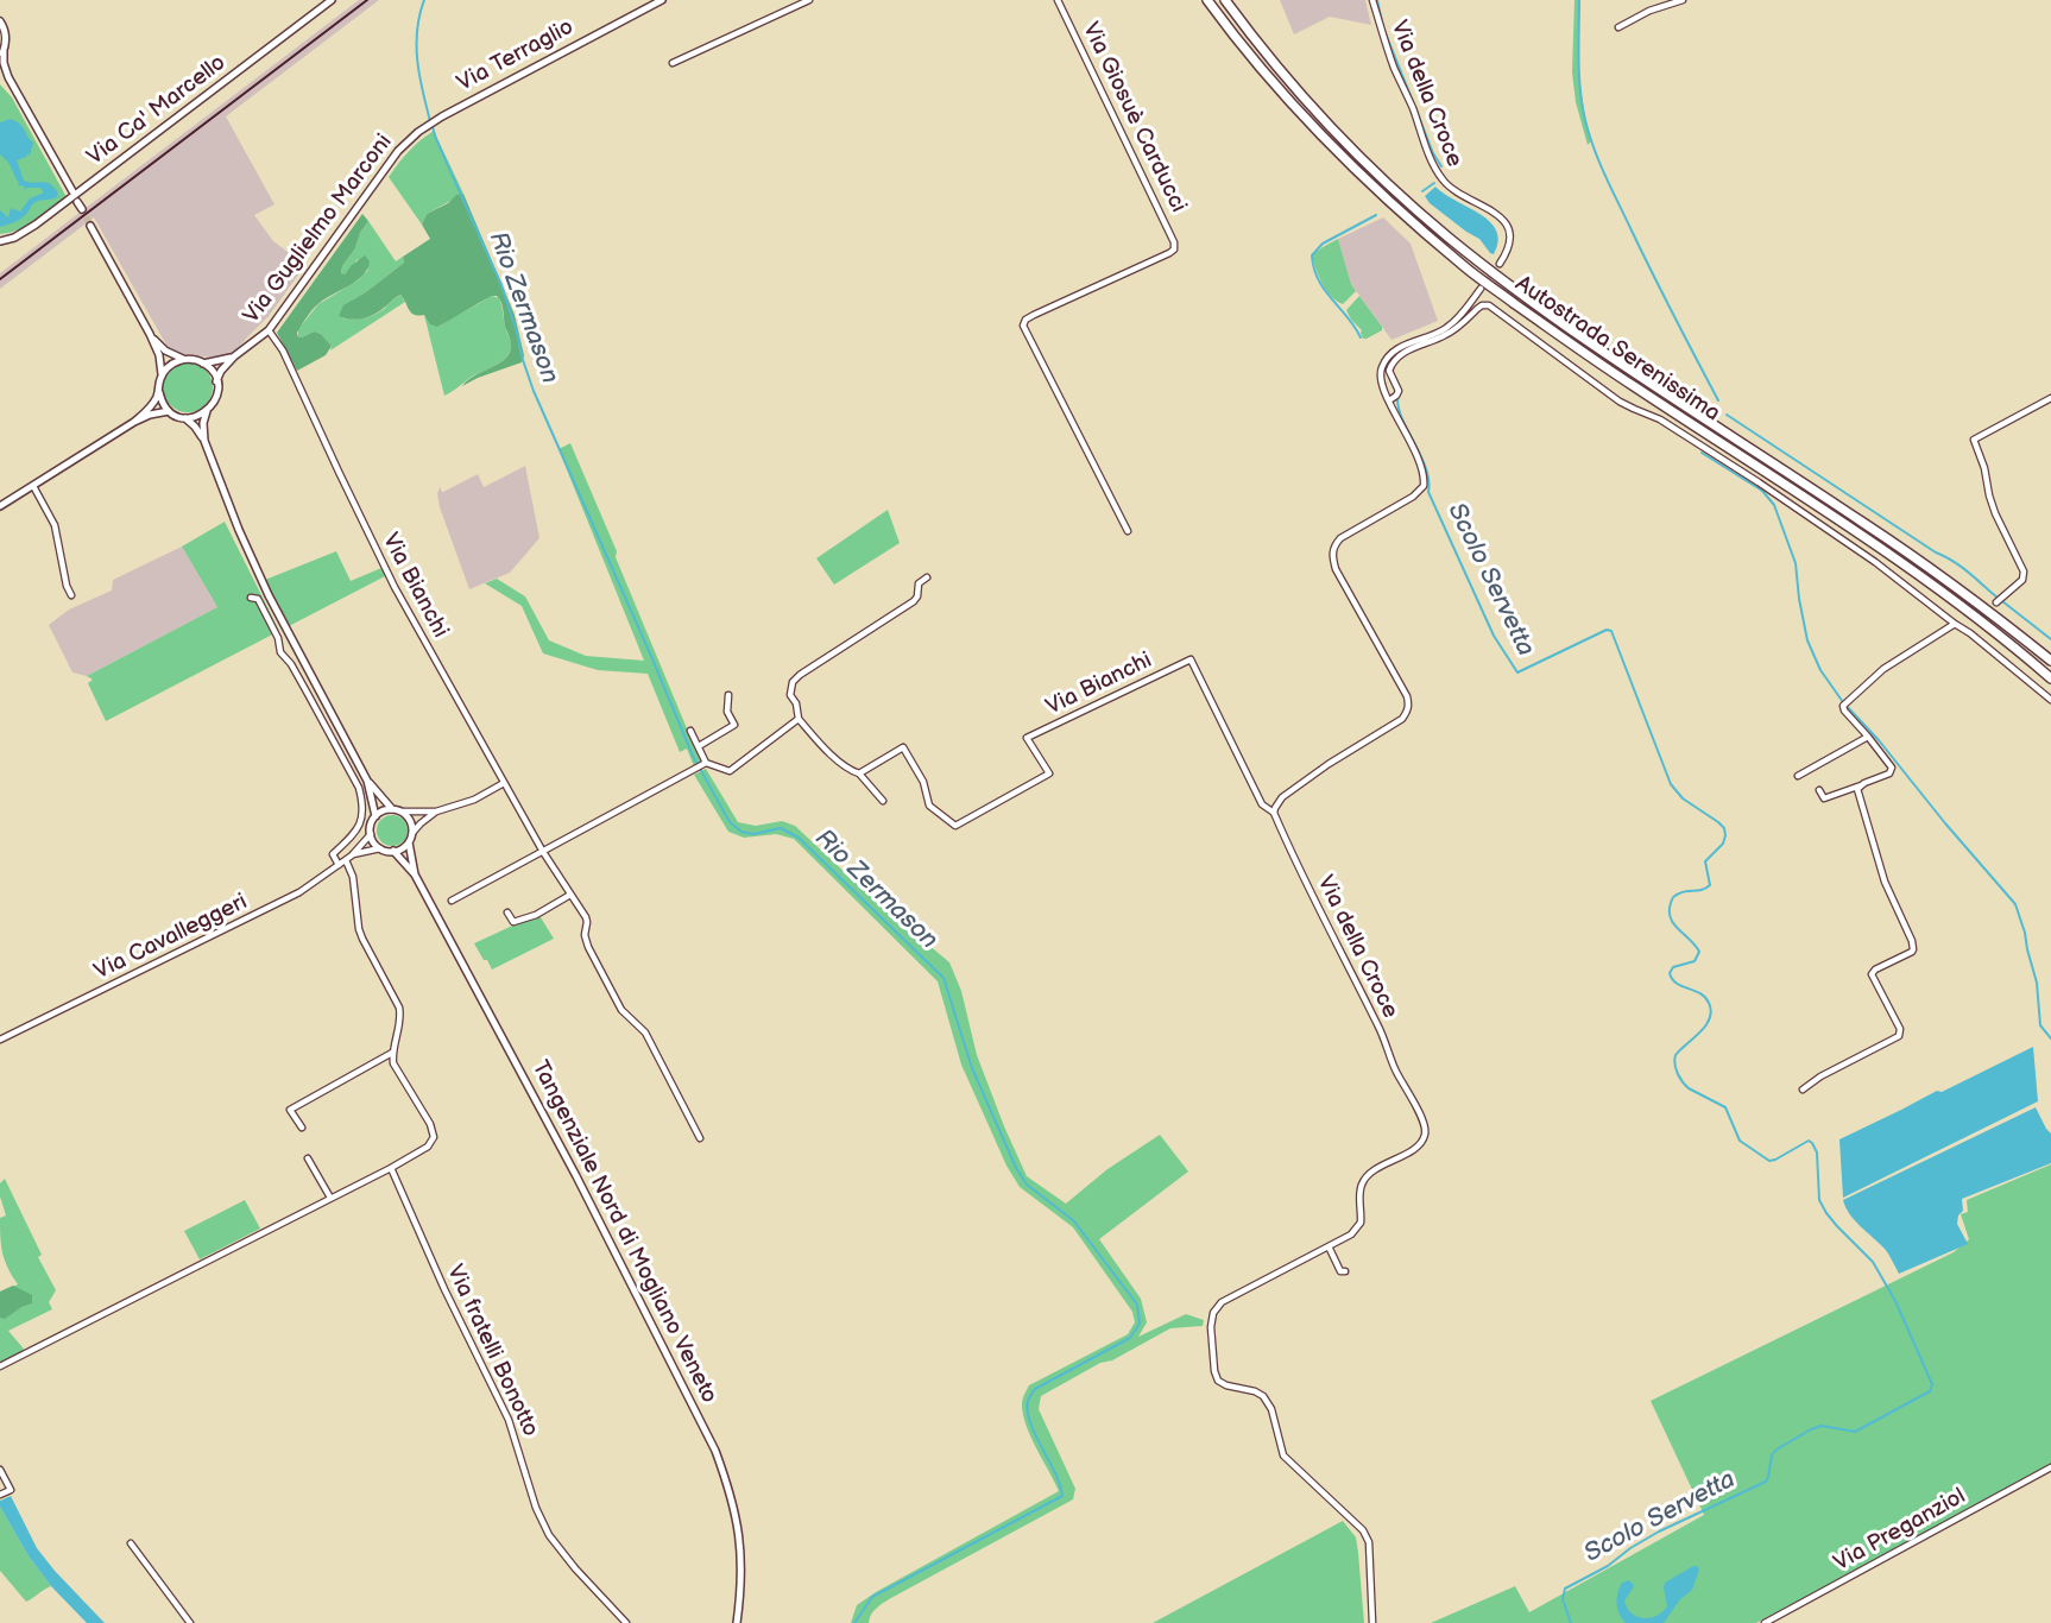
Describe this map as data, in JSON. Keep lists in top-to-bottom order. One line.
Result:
{"streets":{"highway":["Autostrada Serenissima"],"main road":["Via Terraglio","Via Ca' Marcello","Via Guglielmo Marconi","Tangenziale Nord di Mogliano Veneto"],"street":["Via della Croce","Via Giosuè Carducci","Via Bianchi","Via Cavalleggeri","Via fratelli Bonotto","Via Preganziol"]},"crossings":[["Via Terraglio","Via Guglielmo Marconi"],["Via della Croce","Via Bianchi"],["Via Guglielmo Marconi","Via Bianchi"]],"water":["Rio Zermason","Scolo Servetta"]}
